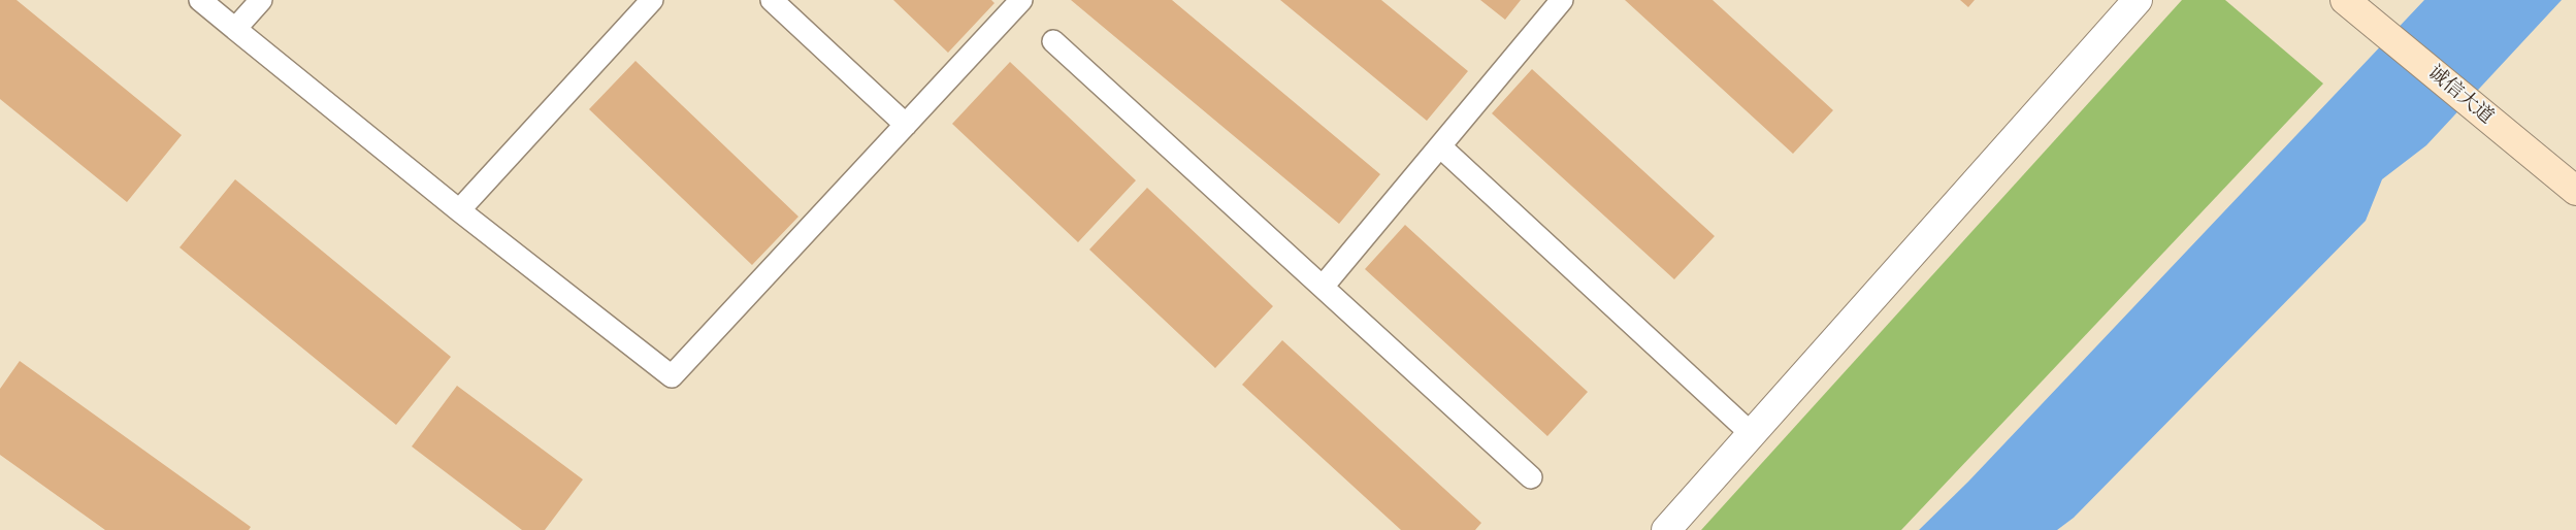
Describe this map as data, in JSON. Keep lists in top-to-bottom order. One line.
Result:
{"streets":{"main road":["诚信大道"]}}
